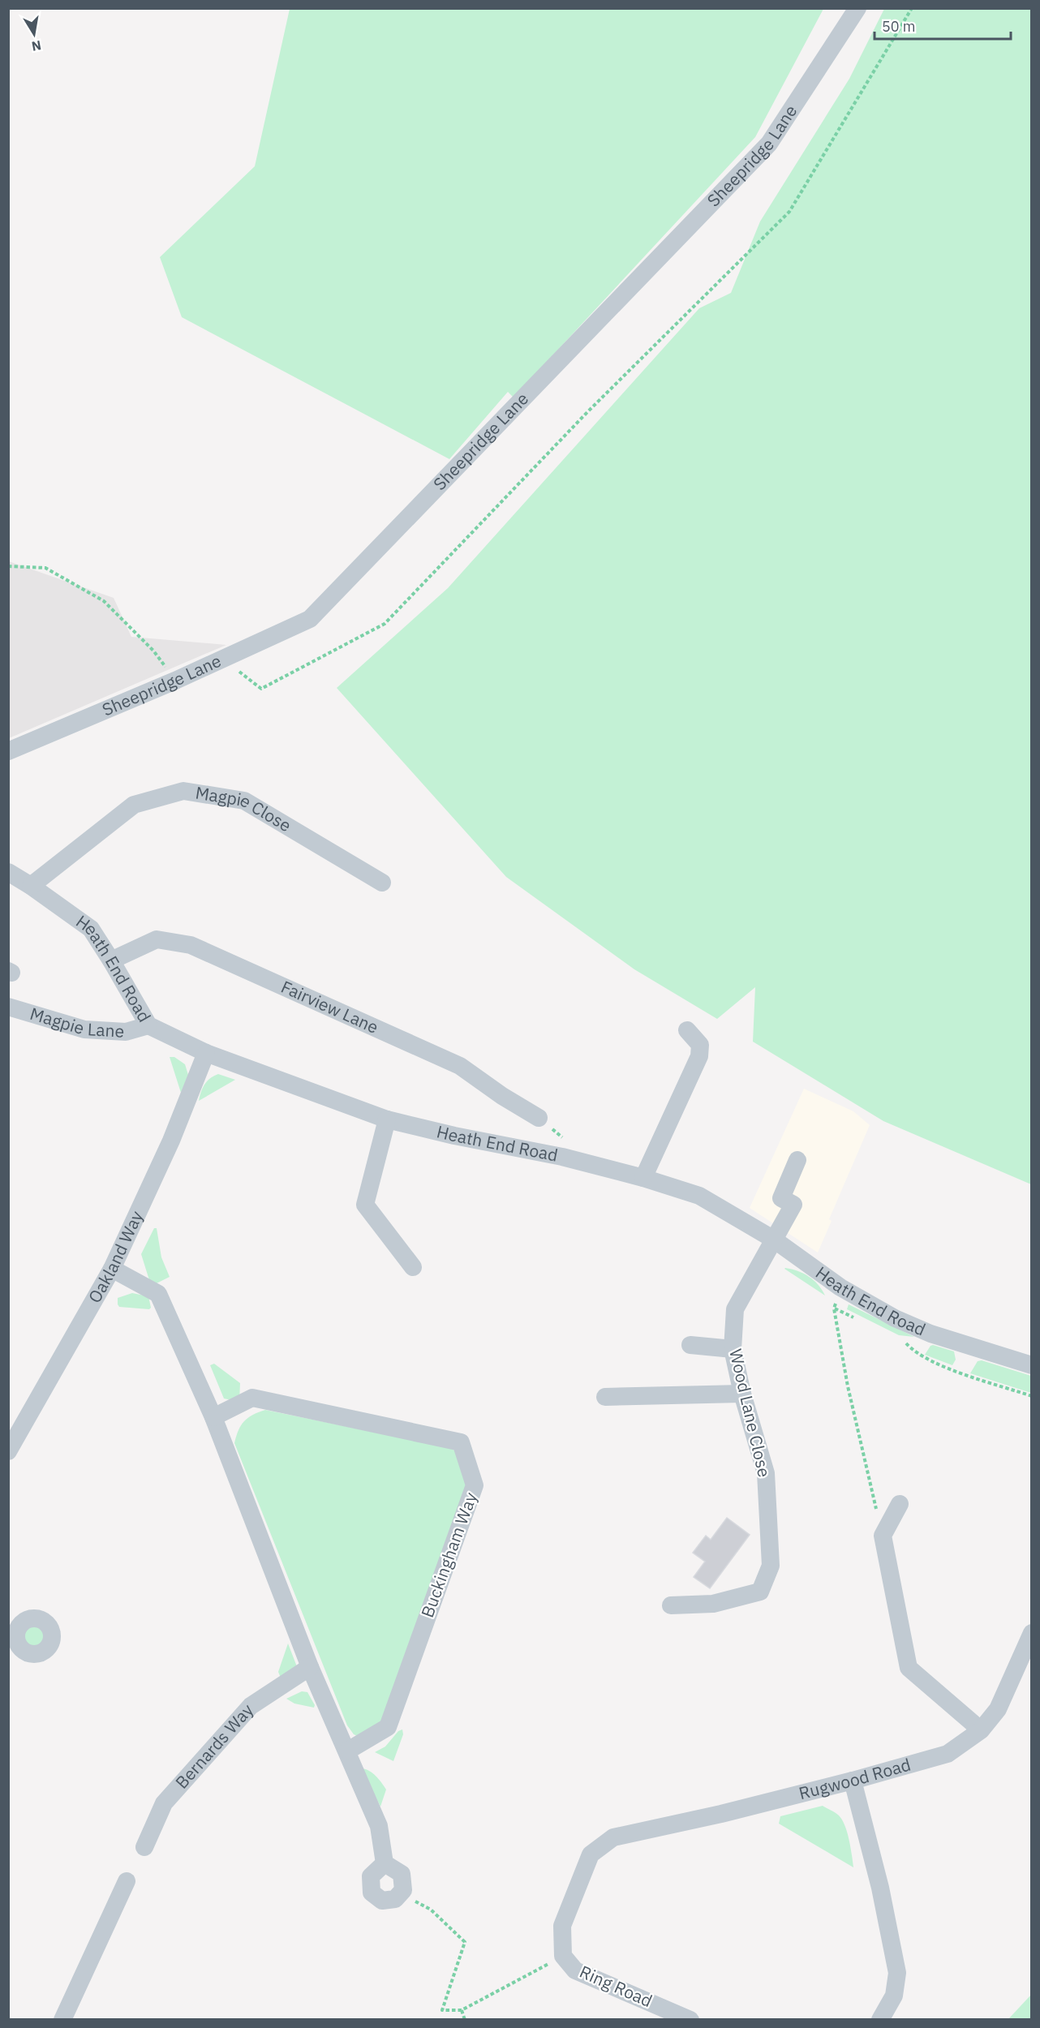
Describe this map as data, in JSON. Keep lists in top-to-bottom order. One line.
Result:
{"streets":{"street":["Sheepridge Lane","Magpie Close","Heath End Road","Fairview Lane","Magpie Lane","Oakland Way","Wood Lane Close","Buckingham Way","Bernards Way","Rugwood Road","Ring Road"]},"crossings":[["Magpie Close","Heath End Road"],["Heath End Road","Fairview Lane"],["Heath End Road","Magpie Lane"],["Heath End Road","Oakland Way"],["Heath End Road","Wood Lane Close"],["Rugwood Road","Ring Road"]],"scale_bar":"50 m","north":"bottom"}
